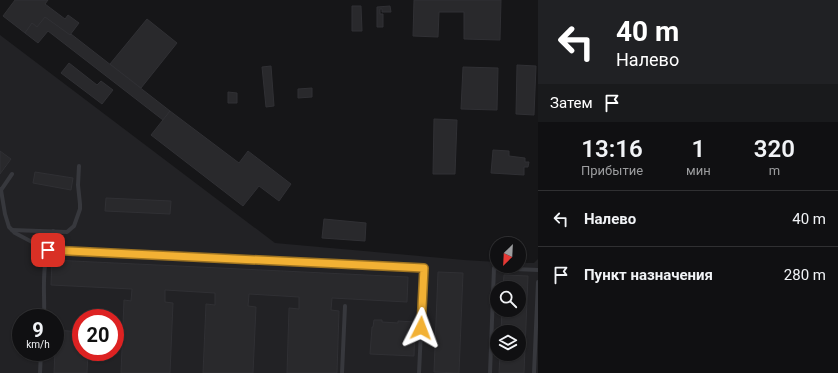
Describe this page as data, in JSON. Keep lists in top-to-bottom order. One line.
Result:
{"north":"bottom left","page":{"turn":["40 m","Налево"],"then":"Затем","eta":["13:16","Прибытие","1","мин","320","m"],"list":[{"name":"Налево","value":"40 m"},{"name":"Пункт назначения","value":"280 m"}],"speed":"9 km/h","limit":"20"}}
